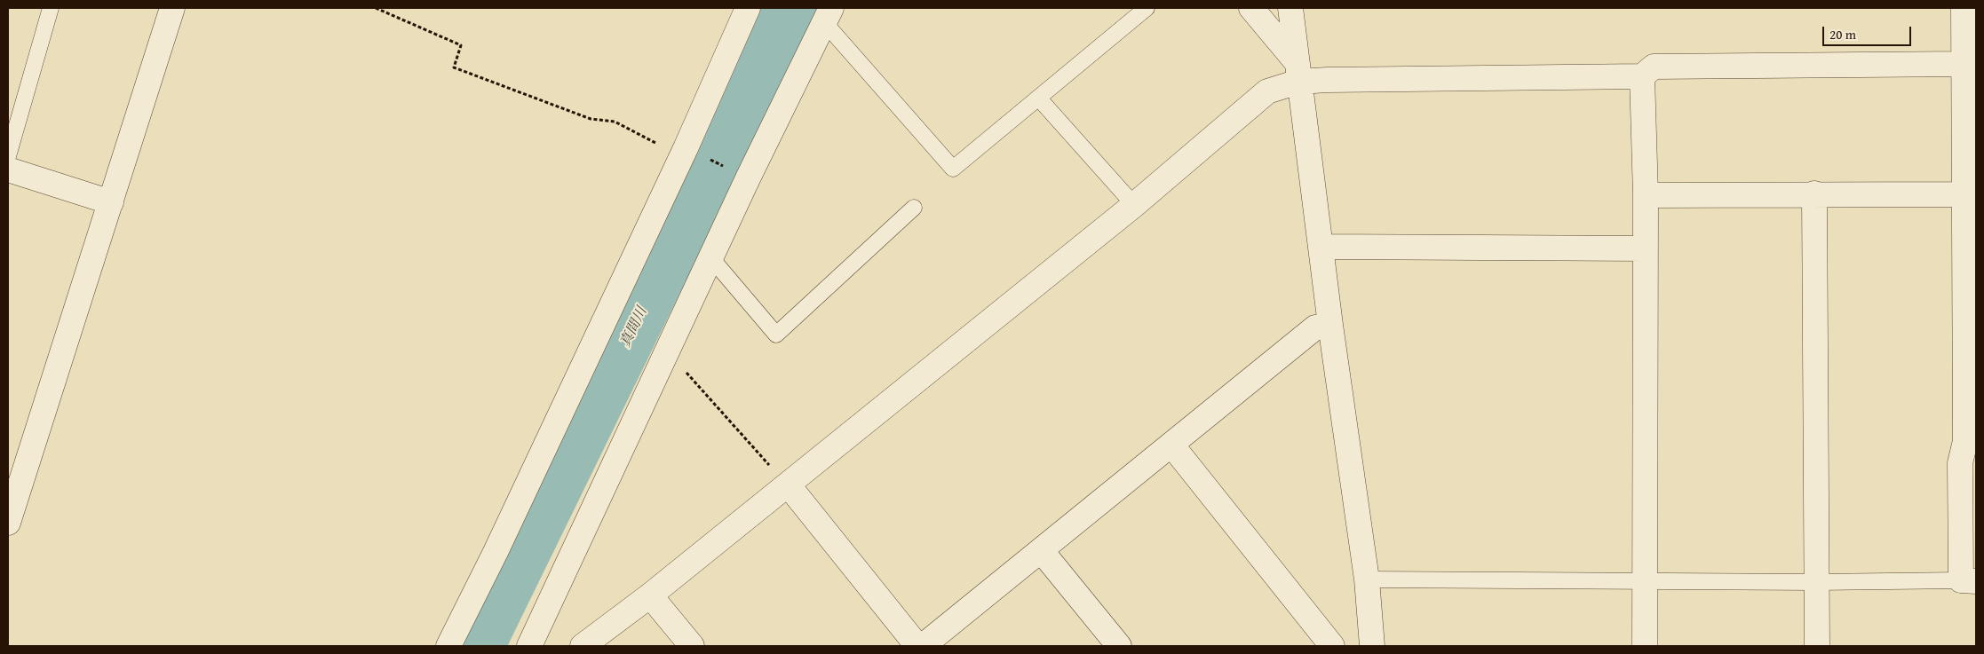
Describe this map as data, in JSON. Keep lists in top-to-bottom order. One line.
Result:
{"water":["真間川"],"scale_bar":"20 m"}
